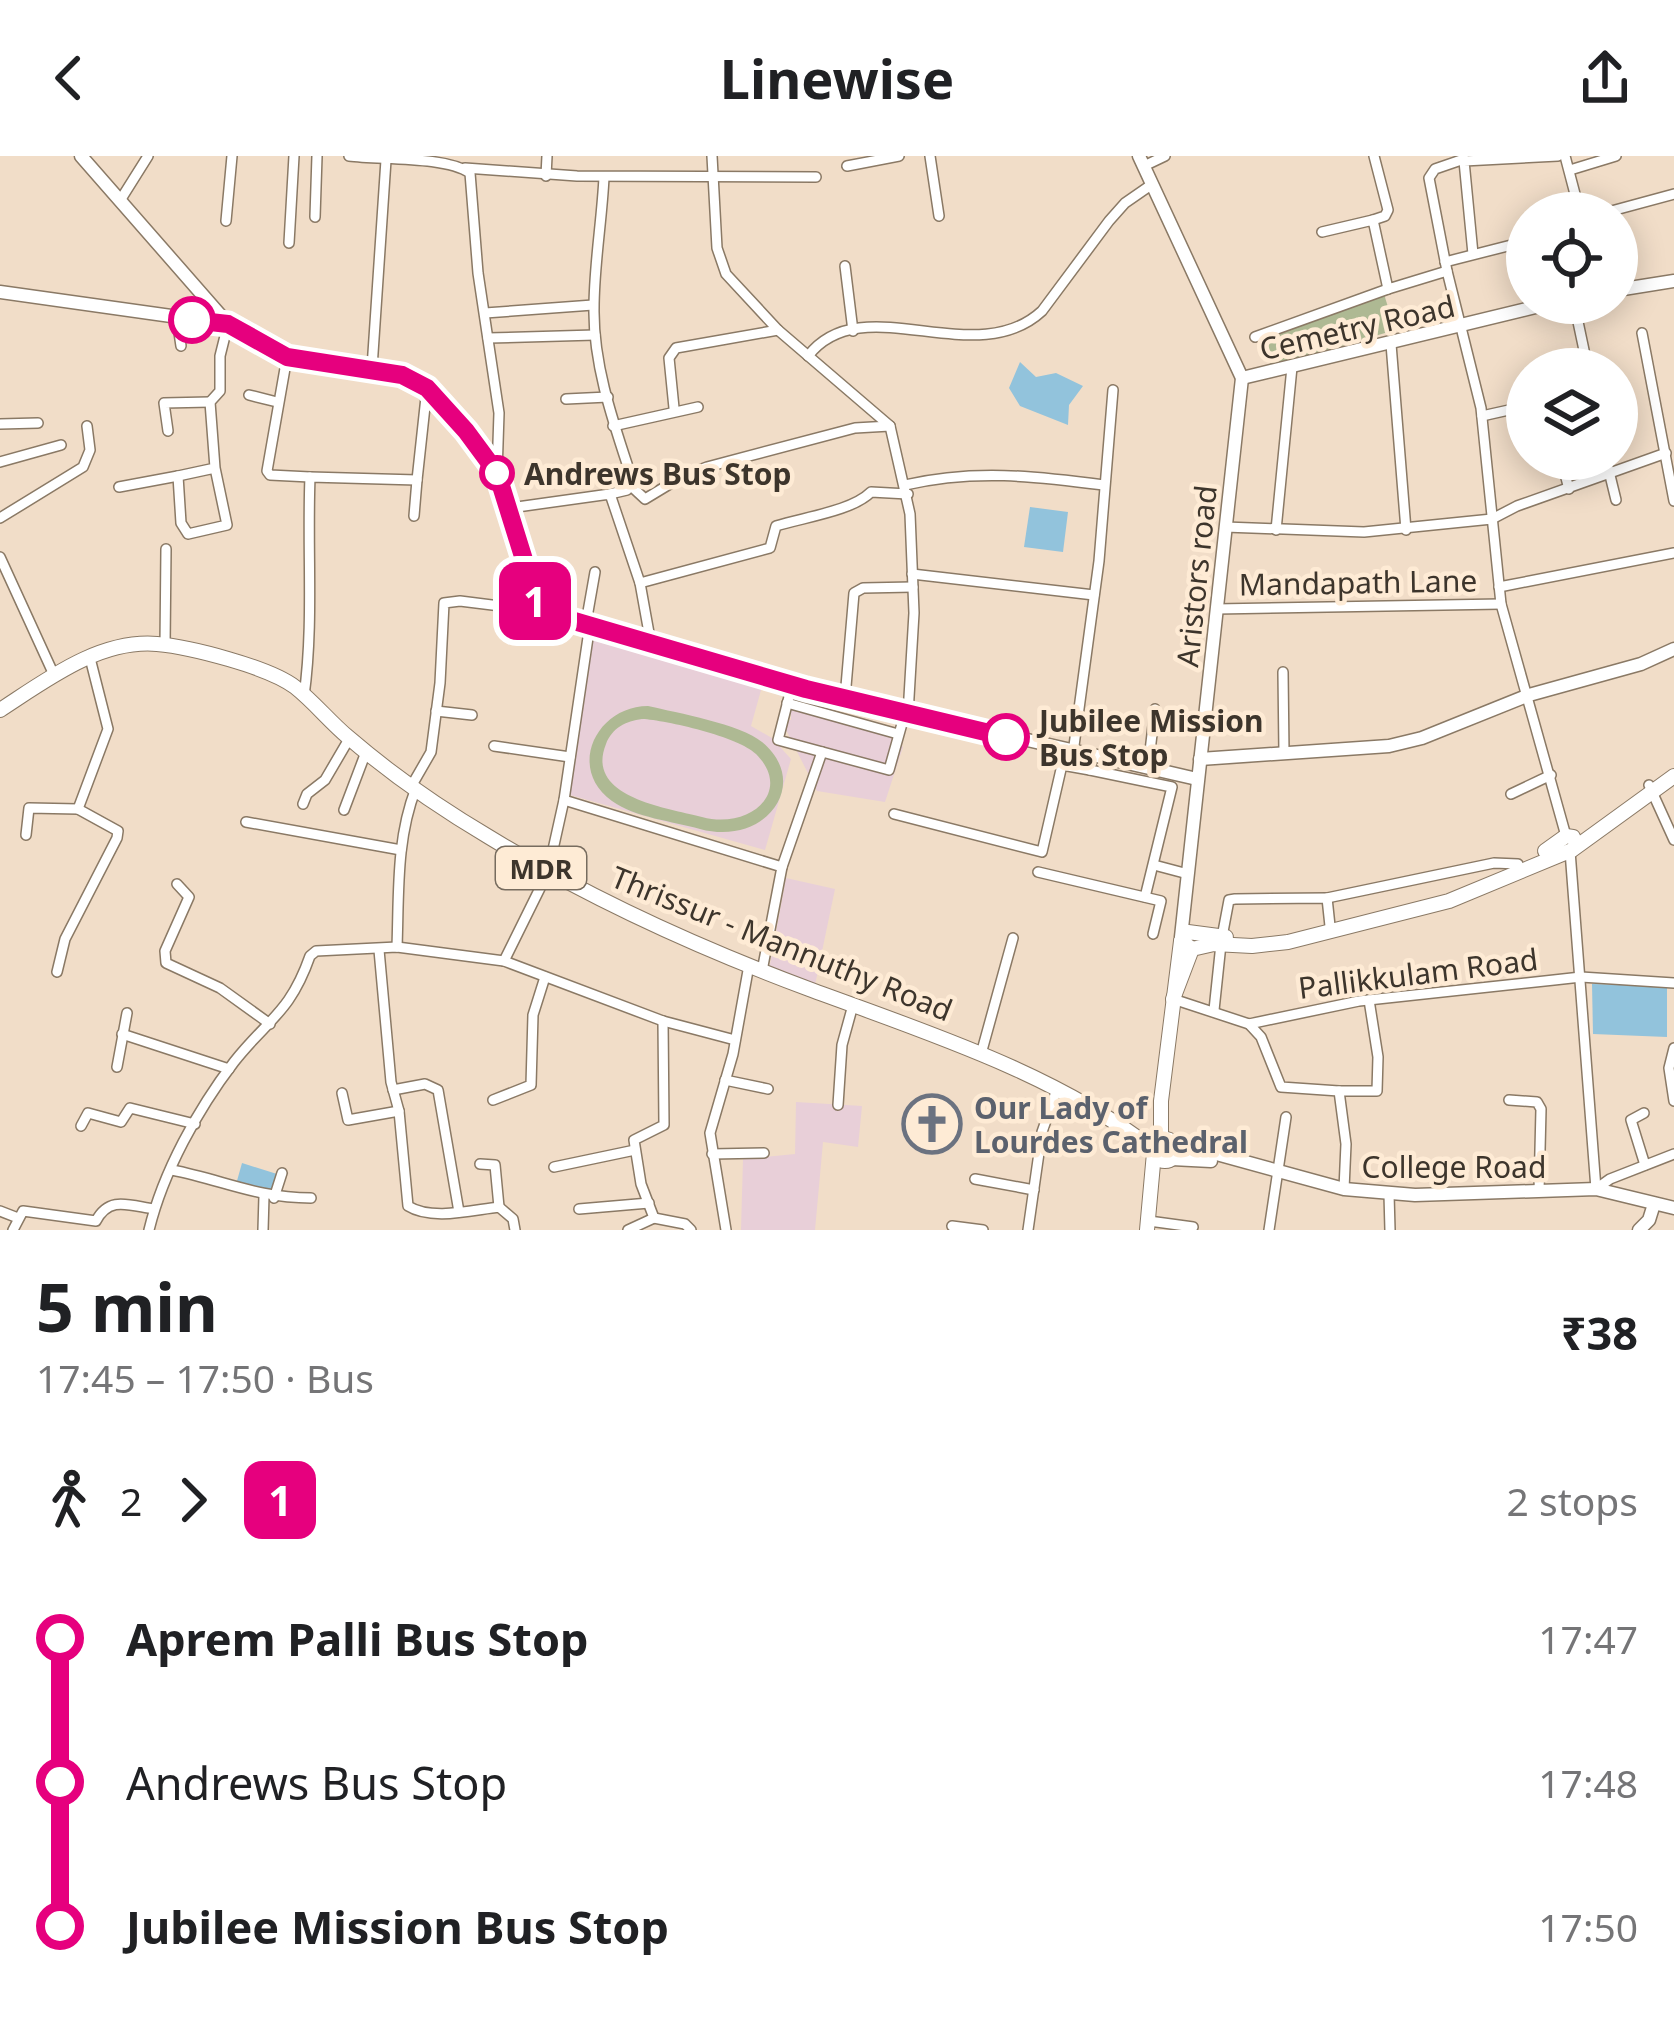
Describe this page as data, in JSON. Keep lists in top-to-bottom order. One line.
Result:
{"streets":{"main road":["Cemetry Road","Aristors road","MDR","Thrissur - Mannuthy Road","College Road"],"street":["Mandapath Lane","Pallikkulam Road"]},"crossings":[["Cemetry Road","Aristors road"],["Aristors road","Mandapath Lane"],["MDR","Thrissur - Mannuthy Road"],["MDR","College Road"]],"places":{"other":["Andrews Bus Stop","Jubilee Mission Bus Stop"],"church":["Our Lady of Lourdes Cathedral"]},"lines":["bus line 1"],"page":{"header":"Linewise","on_map":"1","heading":["5 min","17:45 – 17:50 · Bus","₹38"],"legs":["2","1","2 stops"],"list":[{"name":"Aprem Palli Bus Stop","value":"17:47"},{"name":"Andrews Bus Stop","value":"17:48"},{"name":"Jubilee Mission Bus Stop","value":"17:50"}]}}
